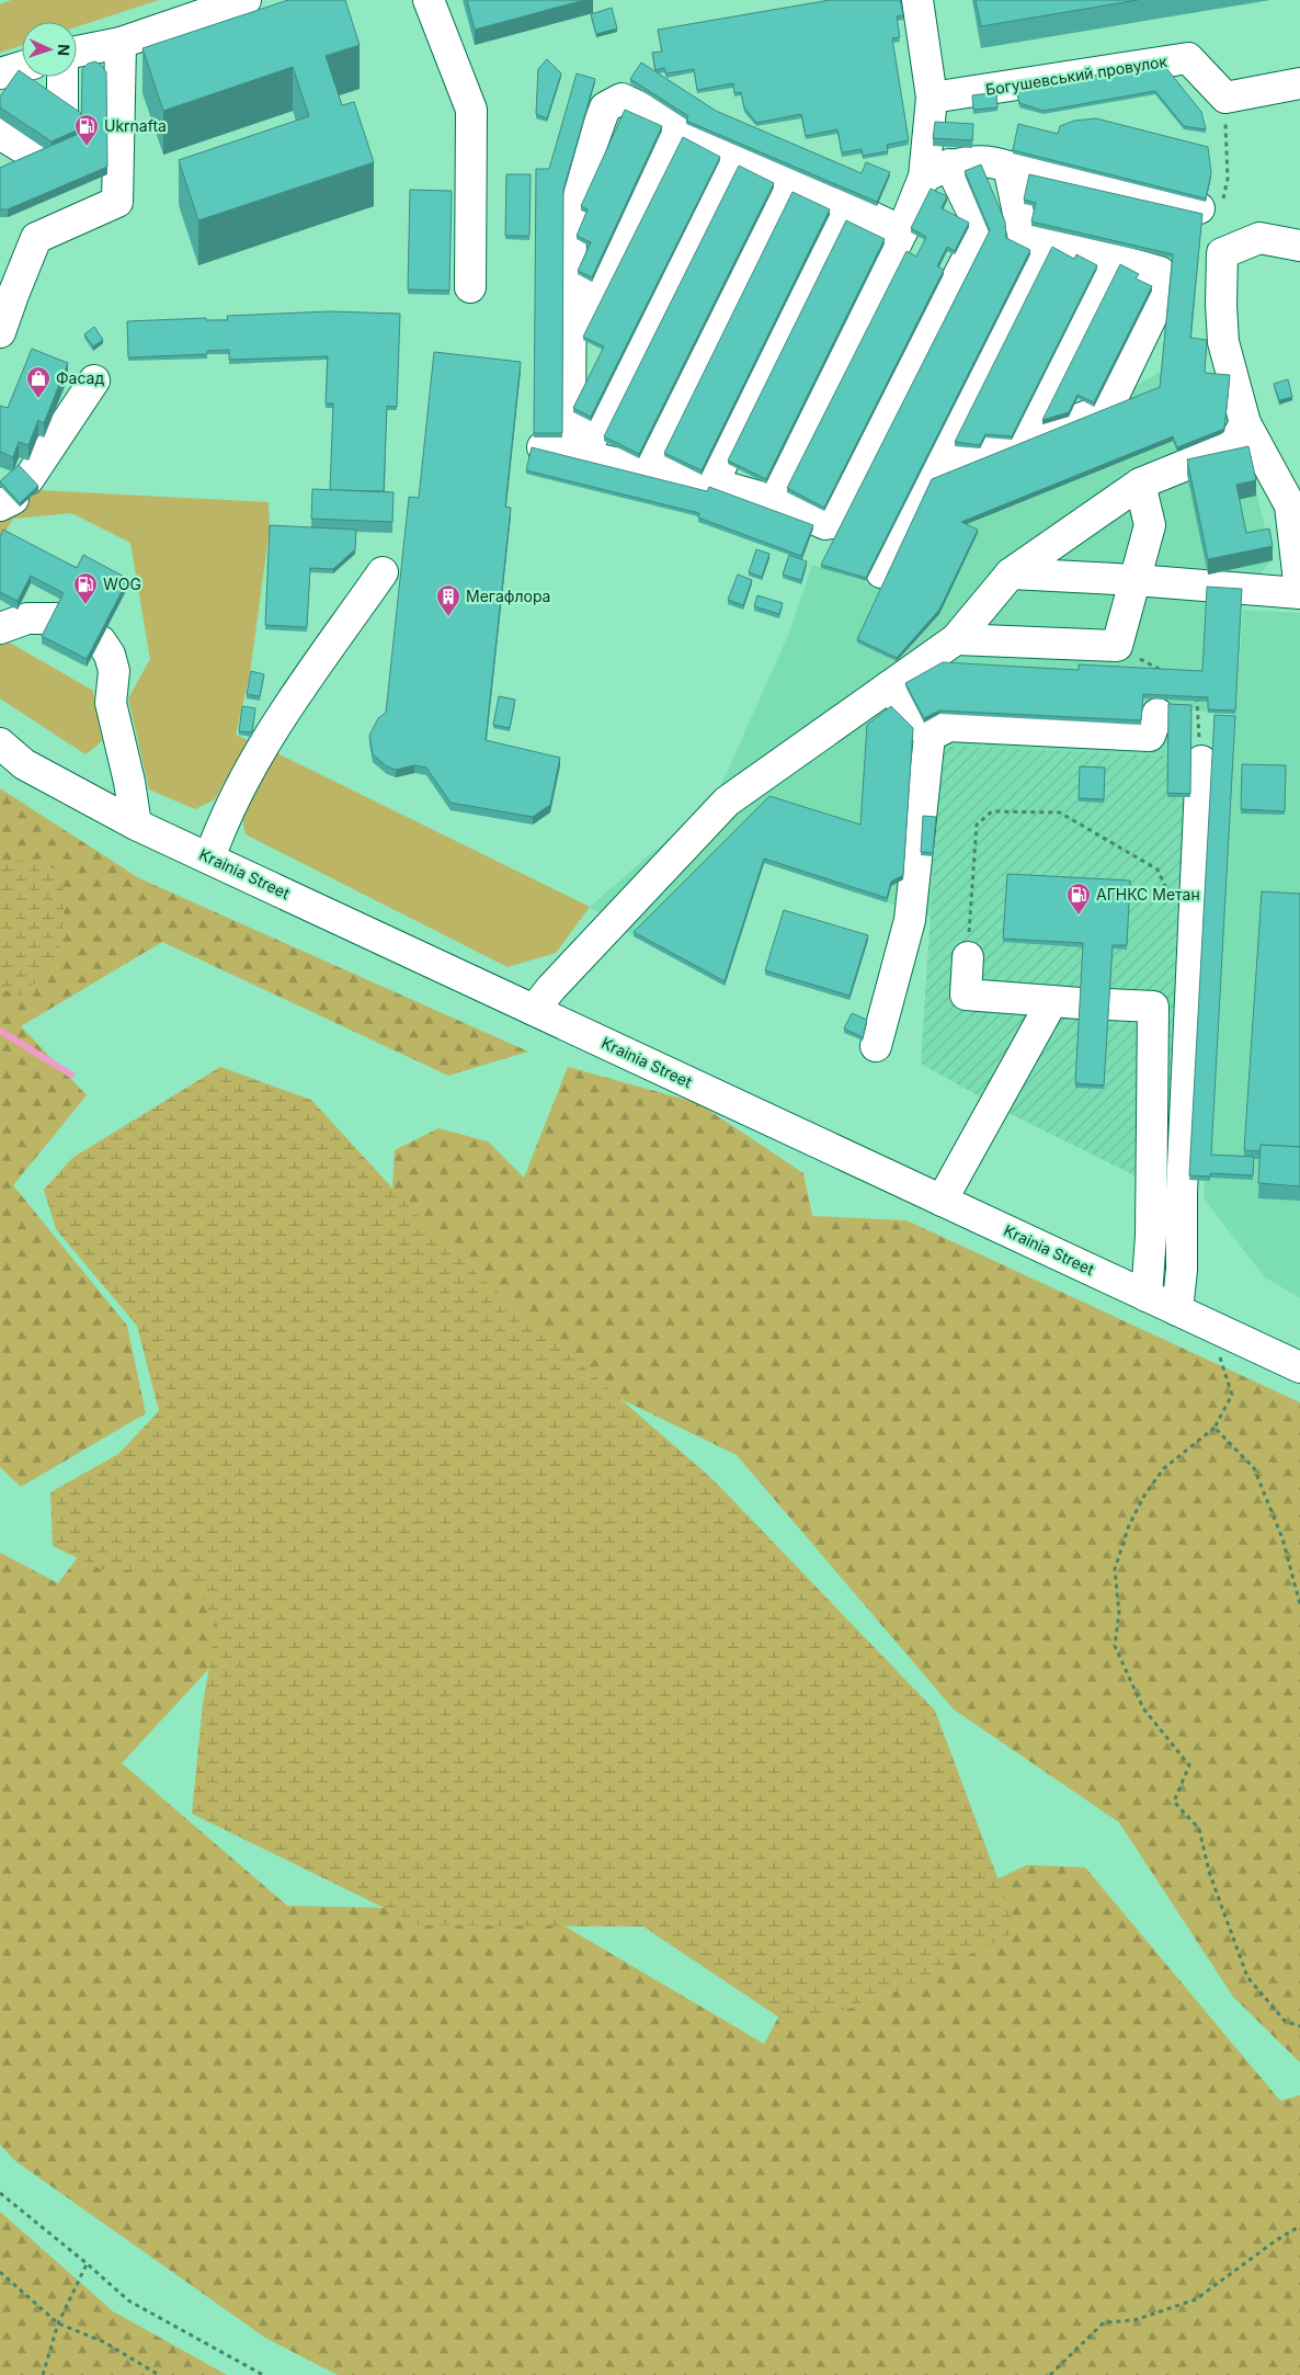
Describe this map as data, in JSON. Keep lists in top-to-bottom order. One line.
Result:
{"streets":{"street":["Богушевський провулок","Krainia Street"]},"places":{"fuel station":["Ukrnafta","WOG","АГНКС Метан"],"shop":["Фасад"],"building":["Мегафлора"]},"north":"right"}
